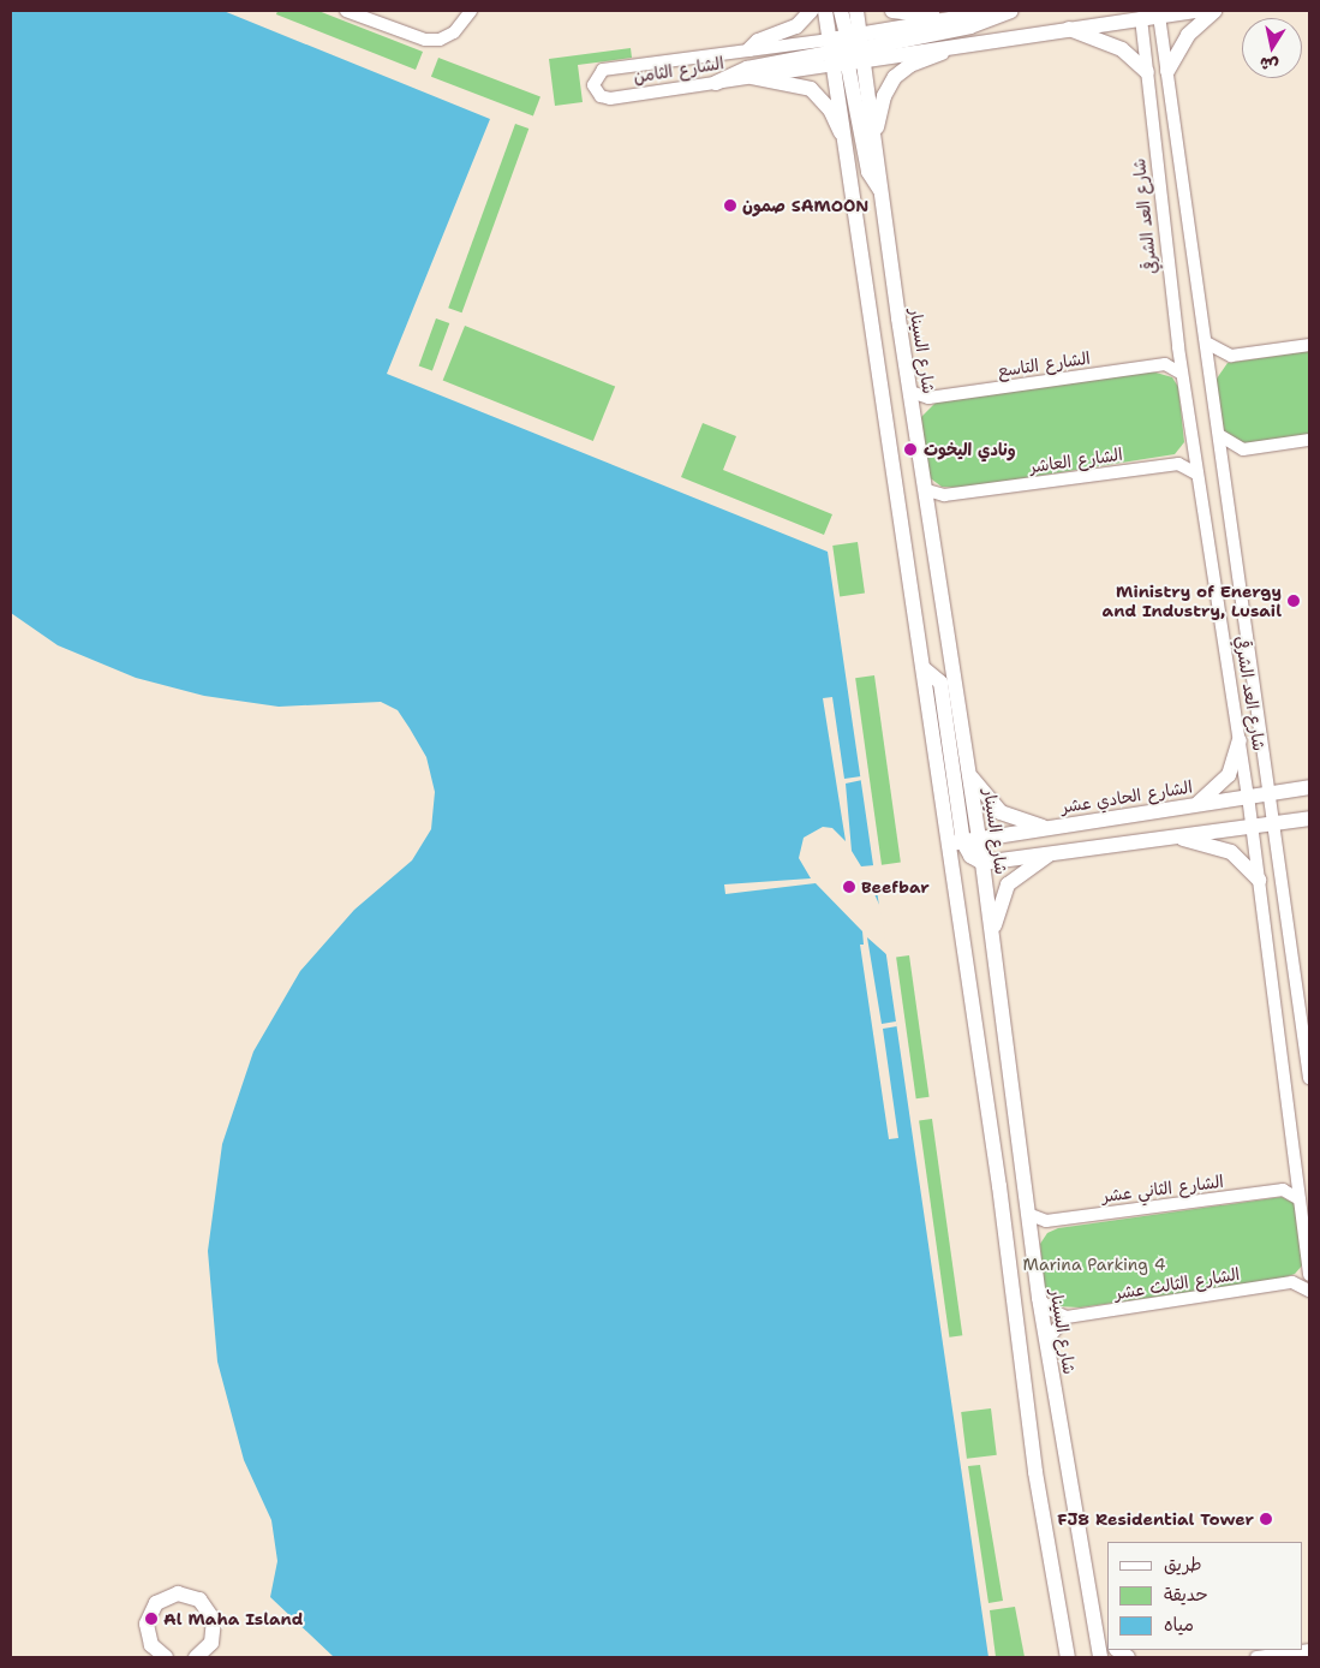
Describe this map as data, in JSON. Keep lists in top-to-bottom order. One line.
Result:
{"streets":{"street":["الشارع الثامن","شارع العد الشرقي","شارع السينار","الشارع التاسع","الشارع العاشر","الشارع الحادي عشر","الشارع الثاني عشر","الشارع الثالث عشر"]},"crossings":[["الشارع الثامن","شارع العد الشرقي"],["الشارع الثامن","شارع السينار"],["شارع العد الشرقي","الشارع الحادي عشر"],["شارع السينار","الشارع التاسع"],["شارع السينار","الشارع العاشر"],["شارع السينار","الشارع الحادي عشر"],["شارع السينار","الشارع الثاني عشر"]],"parks":["Marina Parking 4"],"places":["صمون SAMOON","ونادي اليخوت","Ministry of Energy and Industry, Lusail","Beefbar","FJ8 Residential Tower","Al Maha Island"],"legend":["طريق","حديقة","مياه"],"north":"bottom"}
